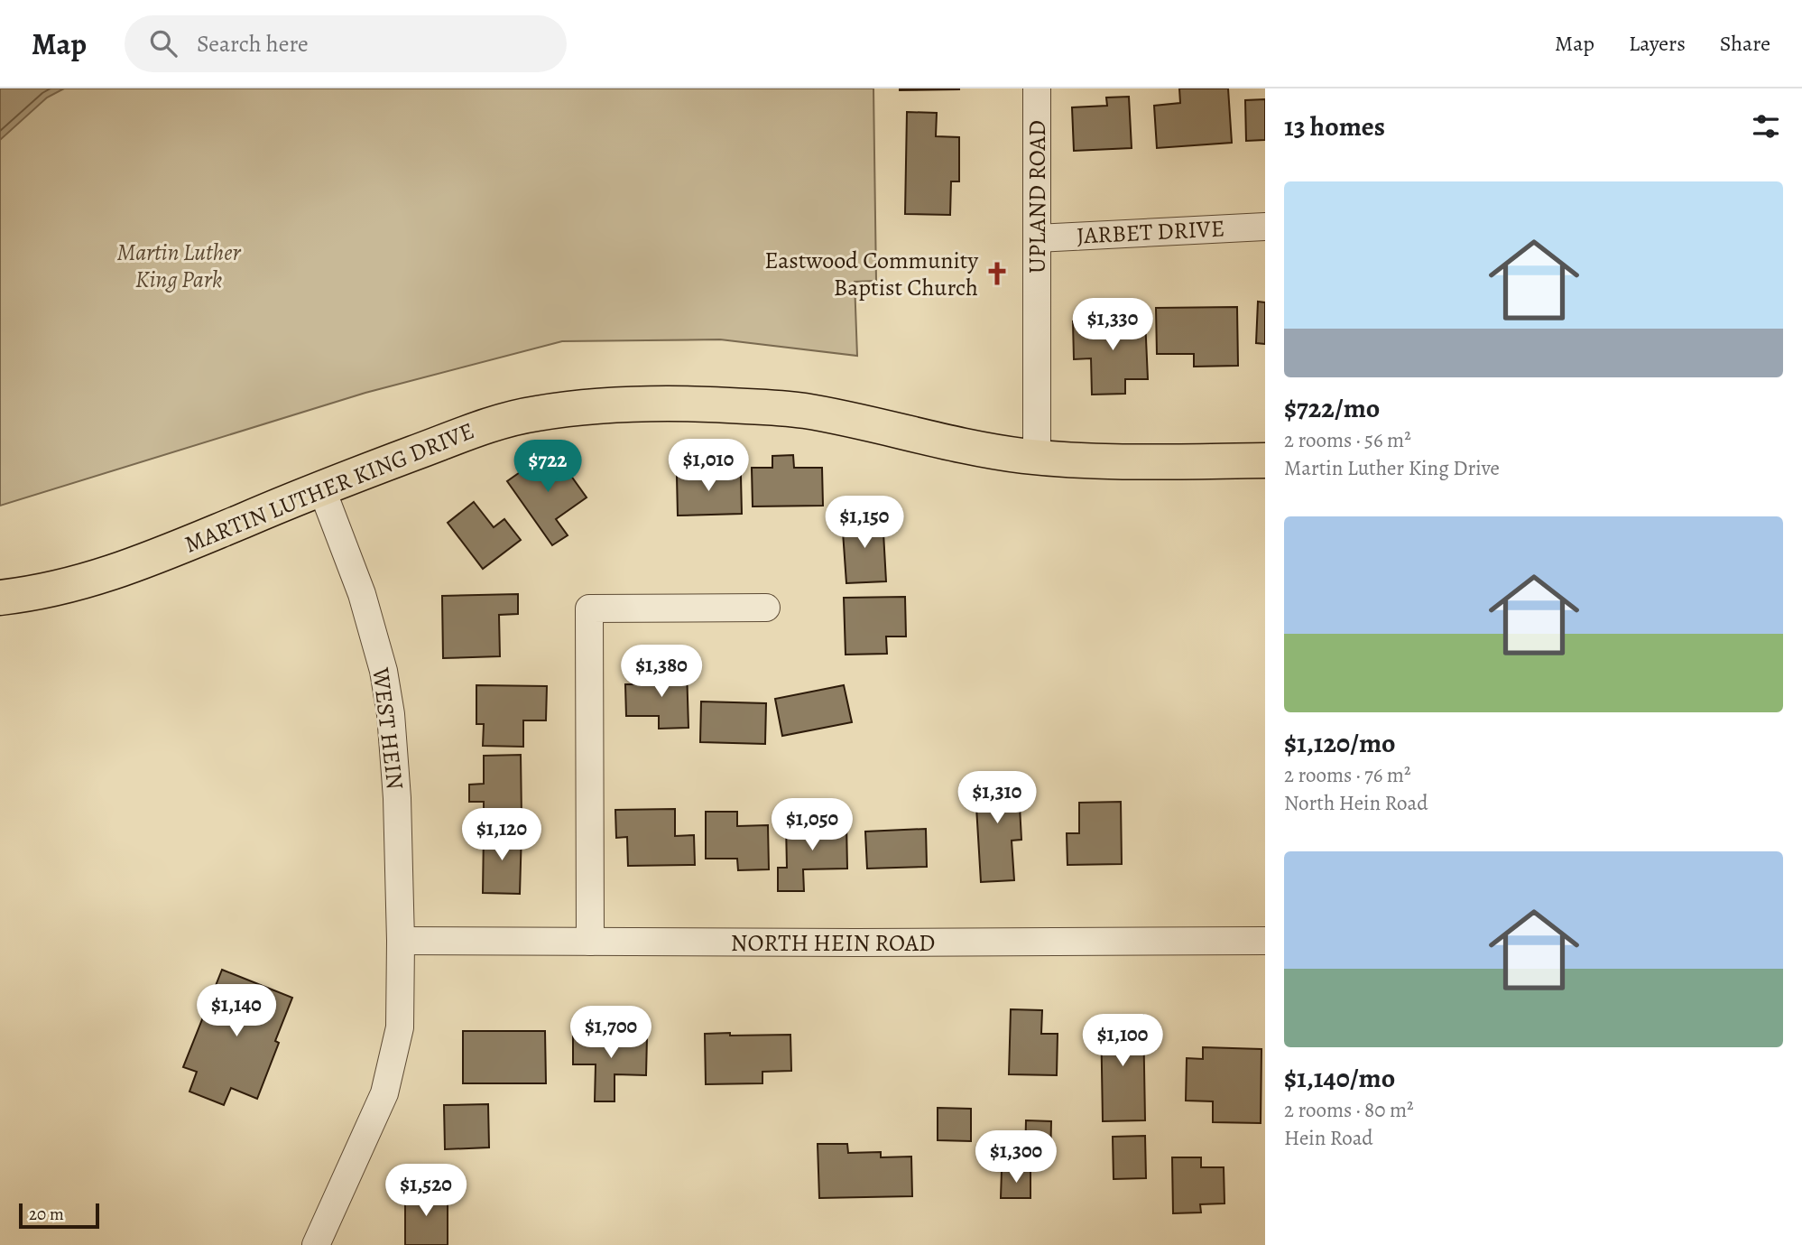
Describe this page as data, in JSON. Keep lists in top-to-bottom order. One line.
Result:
{"streets":{"main road":["MARTIN LUTHER KING DRIVE"],"street":["UPLAND ROAD","JARBET DRIVE","WEST HEIN","NORTH HEIN ROAD"]},"crossings":[["UPLAND ROAD","JARBET DRIVE"],["UPLAND ROAD","MARTIN LUTHER KING DRIVE"],["MARTIN LUTHER KING DRIVE","WEST HEIN"],["WEST HEIN","NORTH HEIN ROAD"]],"parks":["Martin Luther King Park"],"places":{"church":["Eastwood Community Baptist Church"]},"scale_bar":"20 m","page":{"header":"Map","search":"Search here","nav":["Map","Layers","Share"],"heading":"13 homes","list":[{"name":"$722/mo","note":"2 rooms · 56 m² · Martin Luther King Drive"},{"name":"$1,120/mo","note":"2 rooms · 76 m² · North Hein Road"},{"name":"$1,140/mo","note":"2 rooms · 80 m² · Hein Road"}],"price":["$1,330","$1,010","$722","$1,150","$1,380","$1,310","$1,050","$1,120","$1,140","$1,700","$1,100","$1,300","$1,520"],"scale":"20 m"}}
